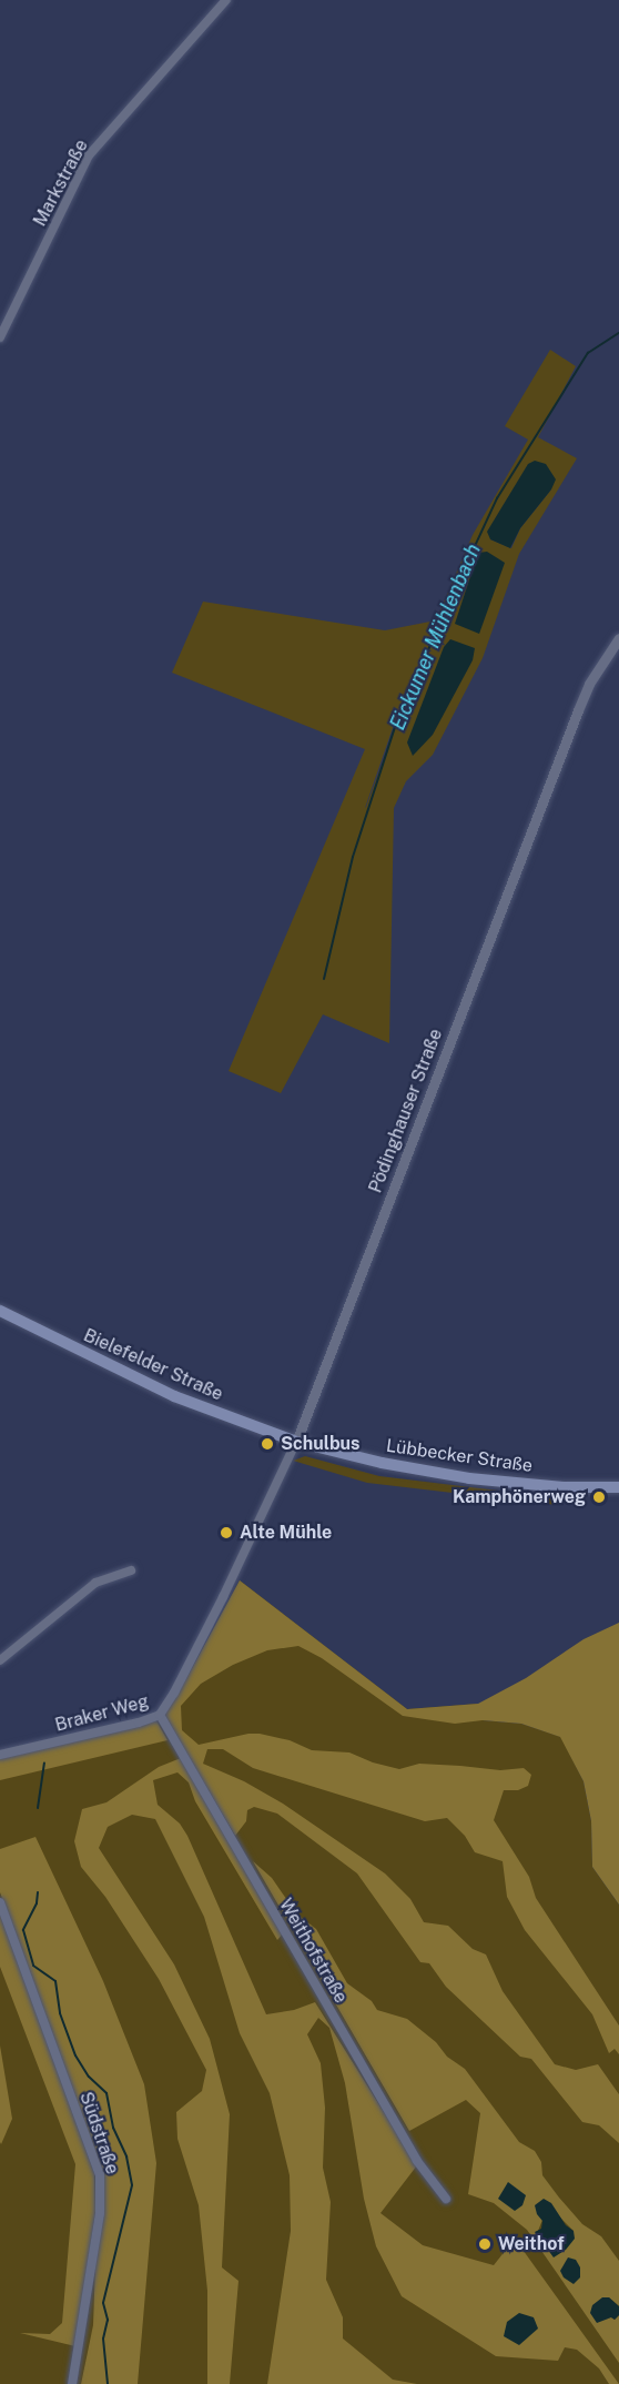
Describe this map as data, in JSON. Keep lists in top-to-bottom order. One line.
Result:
{"streets":{"main road":["Bielefelder Straße","Lübbecker Straße"],"street":["Markstraße","Pödinghauser Straße","Braker Weg","Weithofstraße","Südstraße"]},"crossings":[["Pödinghauser Straße","Bielefelder Straße"],["Pödinghauser Straße","Lübbecker Straße"],["Pödinghauser Straße","Braker Weg"],["Bielefelder Straße","Lübbecker Straße"],["Braker Weg","Weithofstraße"]],"water":["Eickumer Mühlenbach"],"places":["Schulbus","Kamphönerweg","Alte Mühle","Weithof"]}
